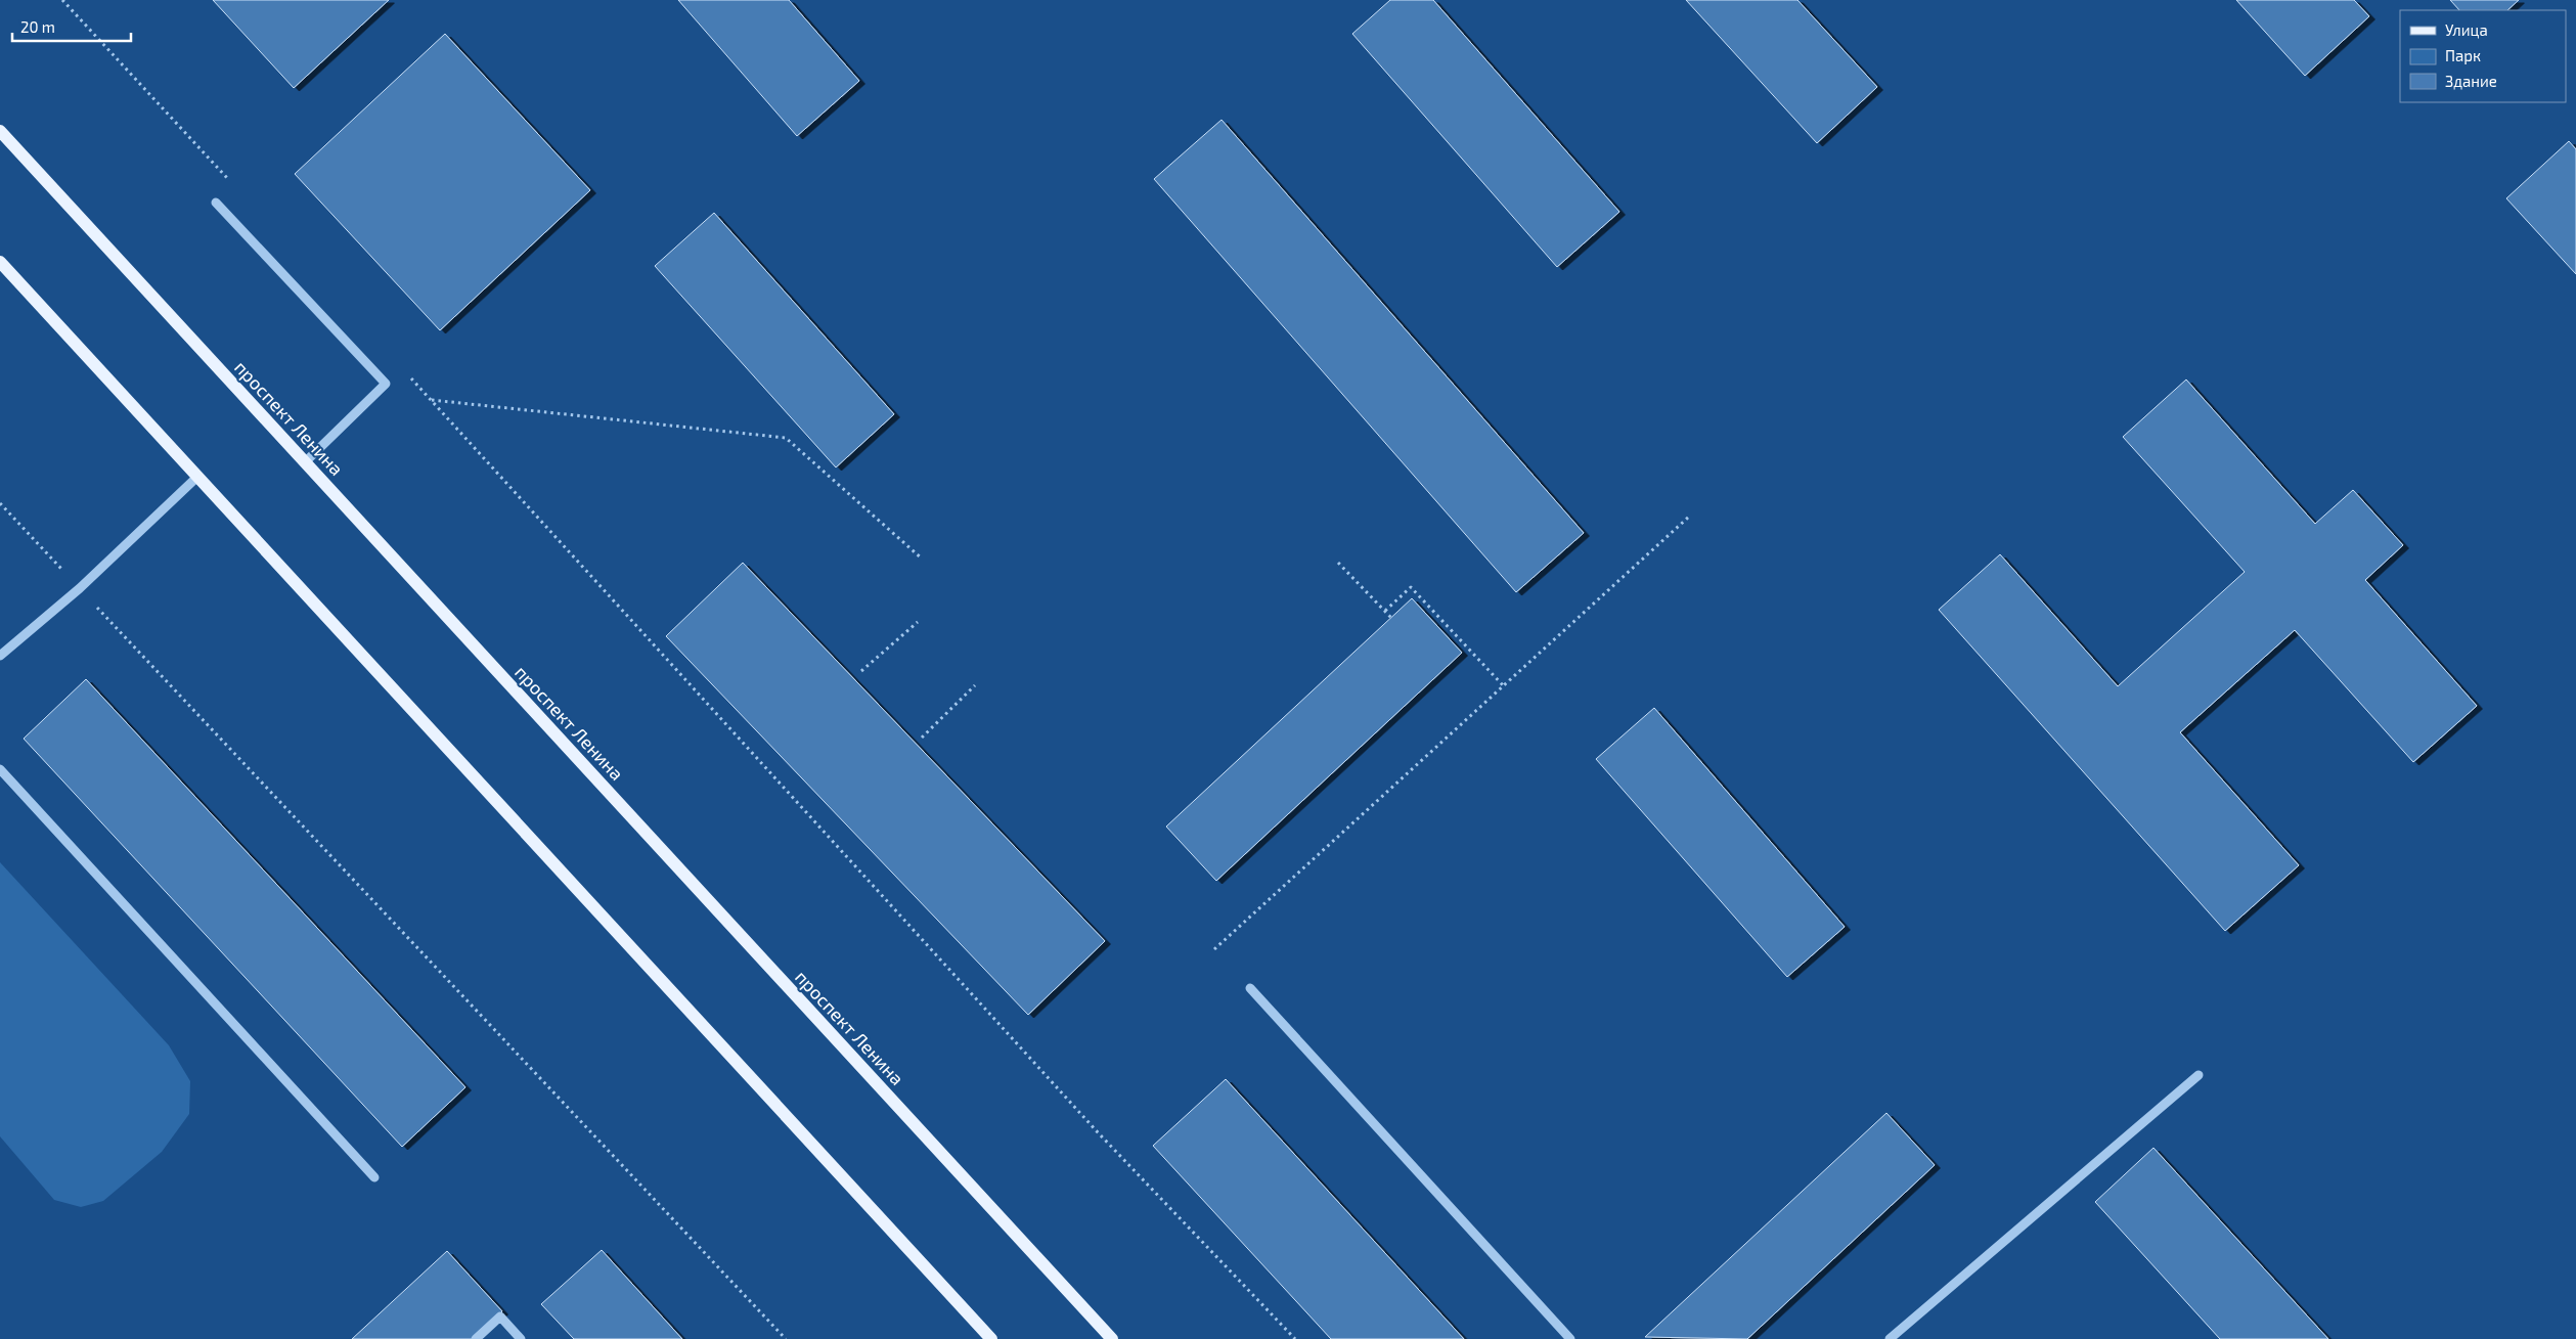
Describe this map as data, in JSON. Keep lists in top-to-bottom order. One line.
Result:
{"streets":{"main road":["проспект Ленина"]},"legend":["Улица","Парк","Здание"],"scale_bar":"20 m"}
